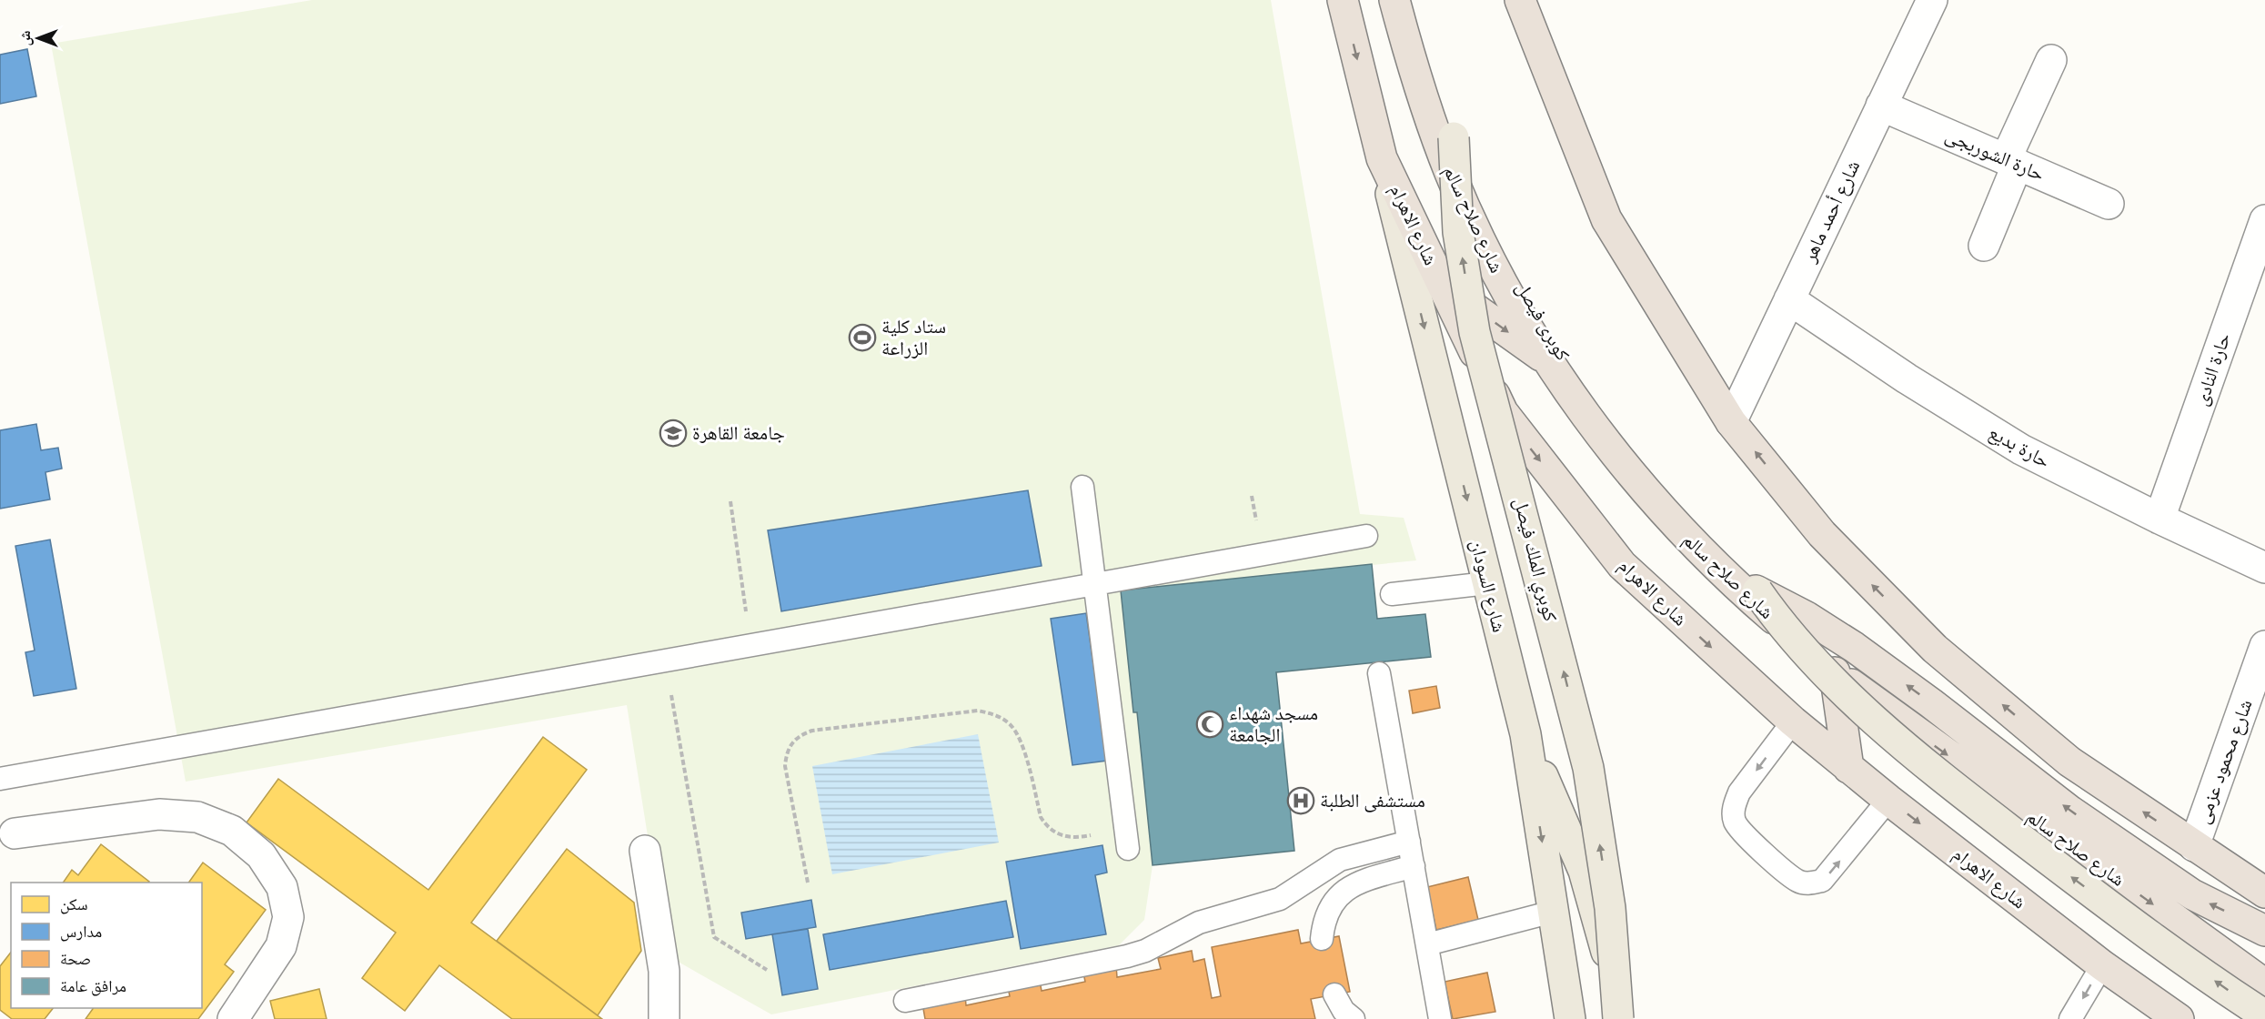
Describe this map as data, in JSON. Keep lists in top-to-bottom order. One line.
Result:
{"streets":{"highway":["شارع صلاح سالم","شارع الاهرام","كوبرى فيصل"],"main road":["كوبري الملك فيصل","شارع السودان"],"street":["حارة الشوربجى","شارع أحمد ماهر","حارة النادى","حارة بديع","شارع محمود عزمى"]},"crossings":[["حارة الشوربجى","شارع أحمد ماهر"],["شارع أحمد ماهر","حارة بديع"],["شارع الاهرام","شارع السودان"],["كوبرى فيصل","كوبري الملك فيصل"],["حارة النادى","حارة بديع"]],"one_way":["شارع السودان"],"places":{"sports":["ستاد كلية الزراعة"],"school or university":["جامعة القاهرة"],"mosque":["مسجد شهداء الجامعة"],"hospital":["مستشفى الطلبة"]},"legend":["سكن","مدارس","صحة","مرافق عامة"],"north":"left"}
